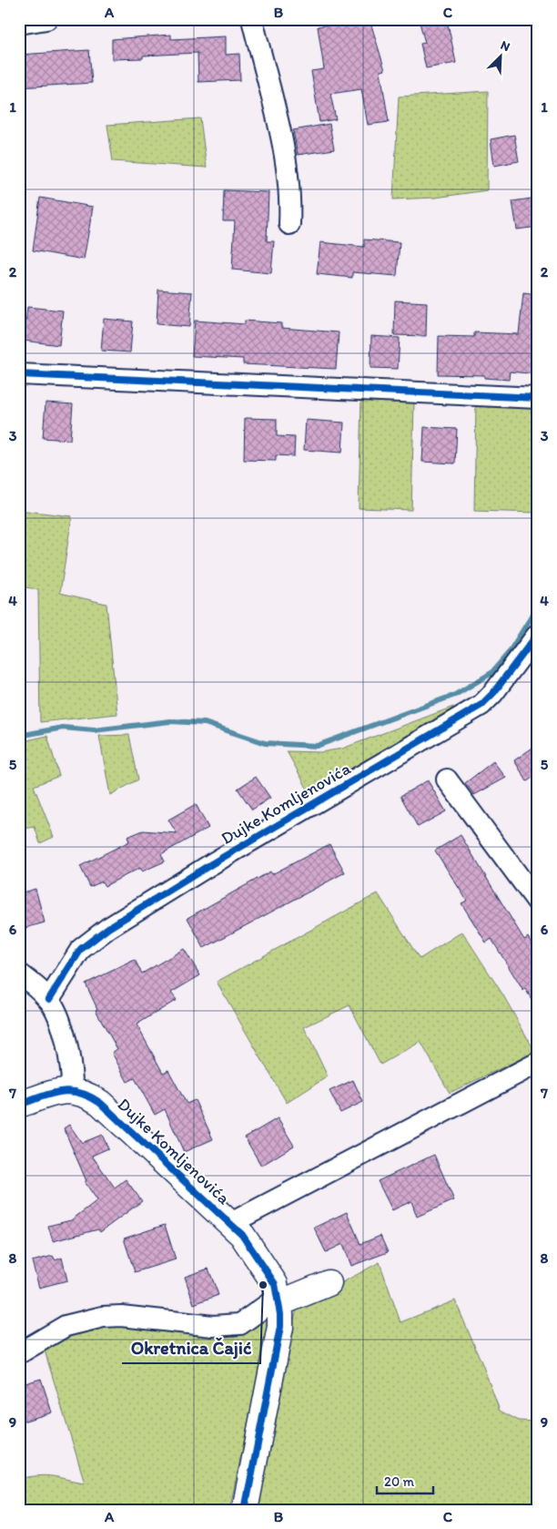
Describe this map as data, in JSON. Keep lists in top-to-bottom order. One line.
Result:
{"streets":{"street":["Dujke Komljenovića"]},"places":["Okretnica Čajić"],"scale_bar":"20 m","north":"top right","grid":{"columns":["A","B","C"],"rows":["1","2","3","4","5","6","7","8","9"]}}
